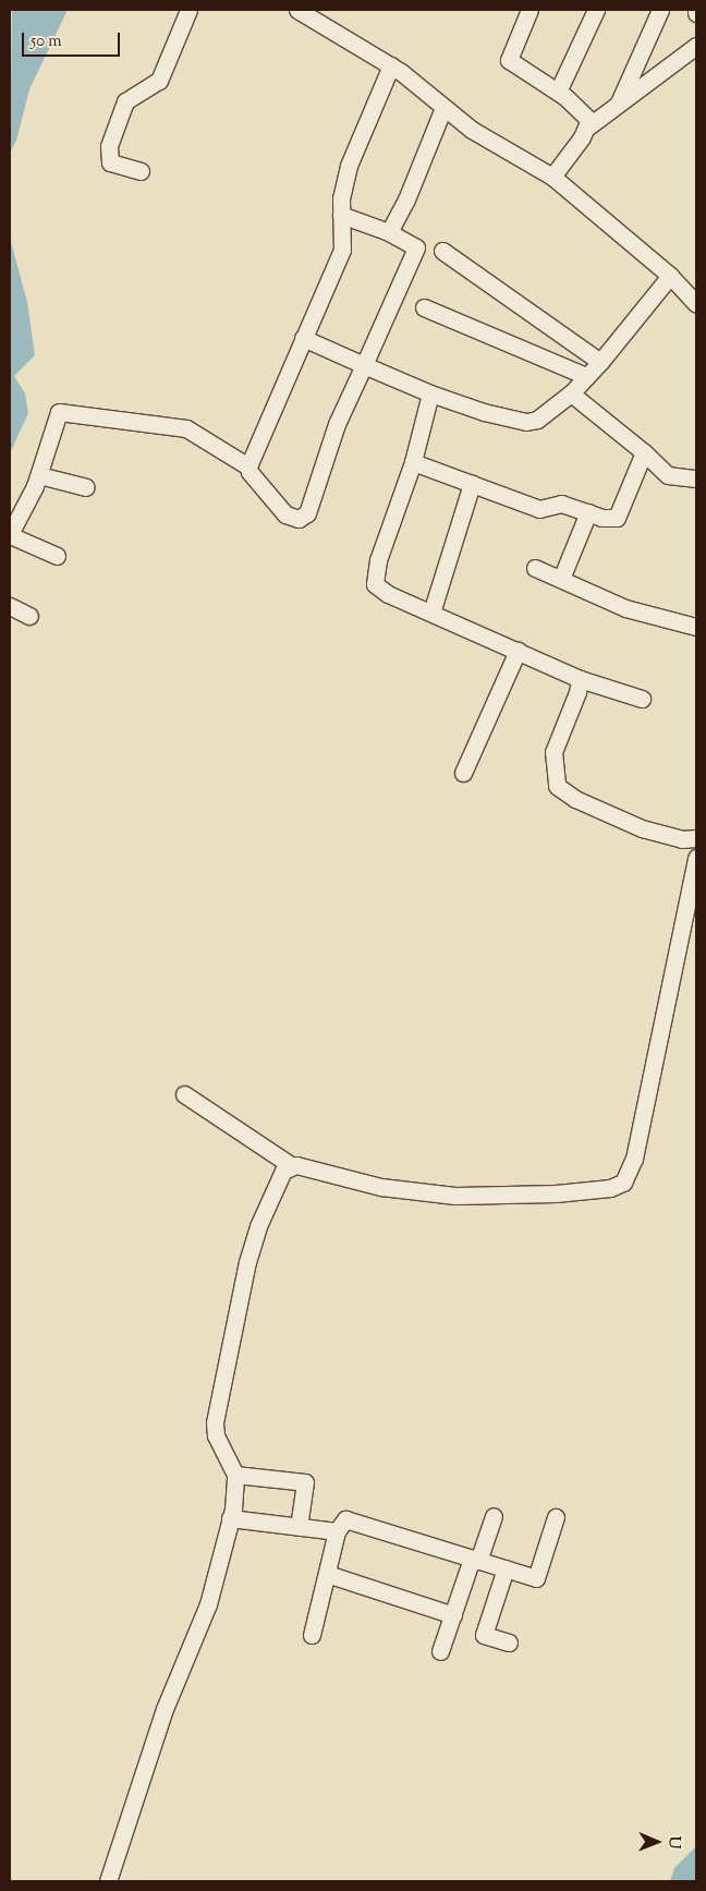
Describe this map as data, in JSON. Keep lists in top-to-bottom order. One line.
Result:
{"scale_bar":"50 m","north":"right"}
